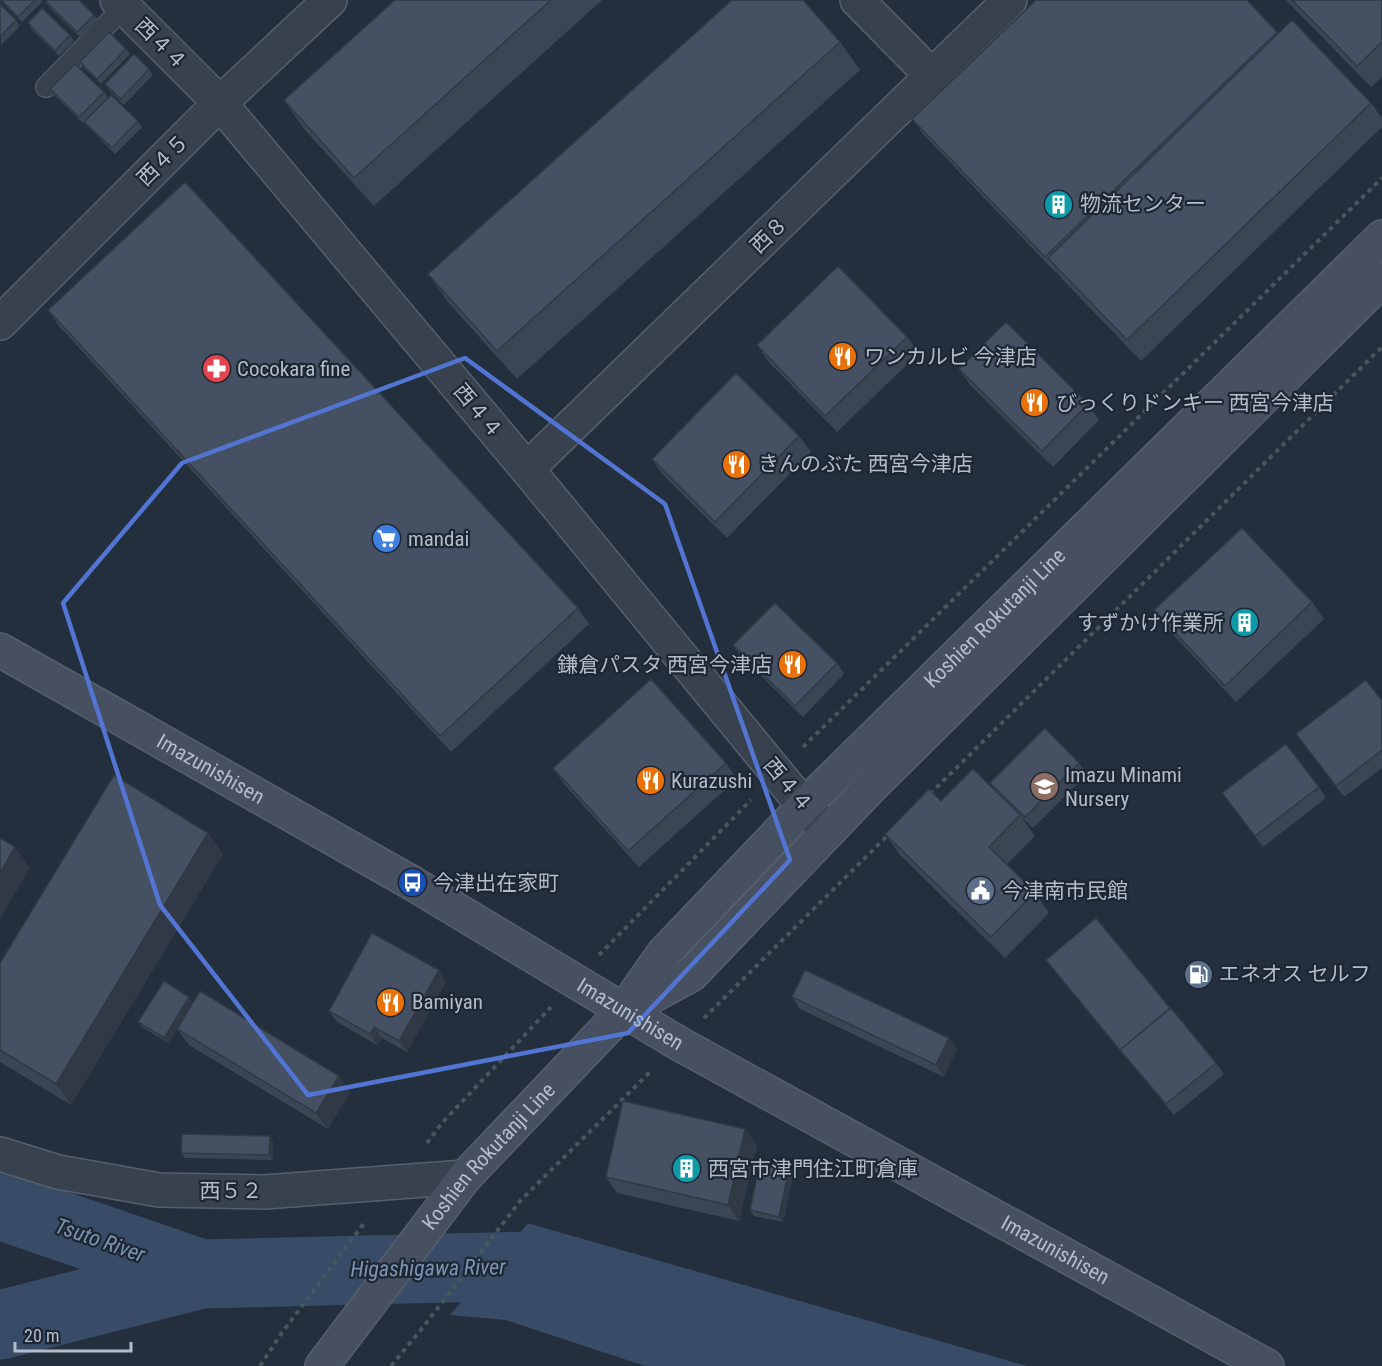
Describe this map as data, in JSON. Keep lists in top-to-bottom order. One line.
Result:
{"streets":{"main road":["Koshien Rokutanji Line","Imazunishisen"],"street":["西４４","西４５","西８","西５２"]},"crossings":[["西４４","西４５"],["西４４","西８"],["西４４","Koshien Rokutanji Line"],["Koshien Rokutanji Line","Imazunishisen"],["Koshien Rokutanji Line","西５２"]],"water":["Tsuto River","Higashigawa River"],"places":{"building":["物流センター","すずかけ作業所","西宮市津門住江町倉庫"],"restaurant":["ワンカルビ 今津店","びっくりドンキー 西宮今津店","きんのぶた 西宮今津店","鎌倉パスタ 西宮今津店","Kurazushi","Bamiyan"],"pharmacy":["Cocokara fine"],"supermarket":["mandai"],"school or university":["Imazu Minami Nursery"],"bus stop":["今津出在家町"],"public building":["今津南市民館"],"fuel station":["エネオス セルフ"]},"scale_bar":"20 m"}
